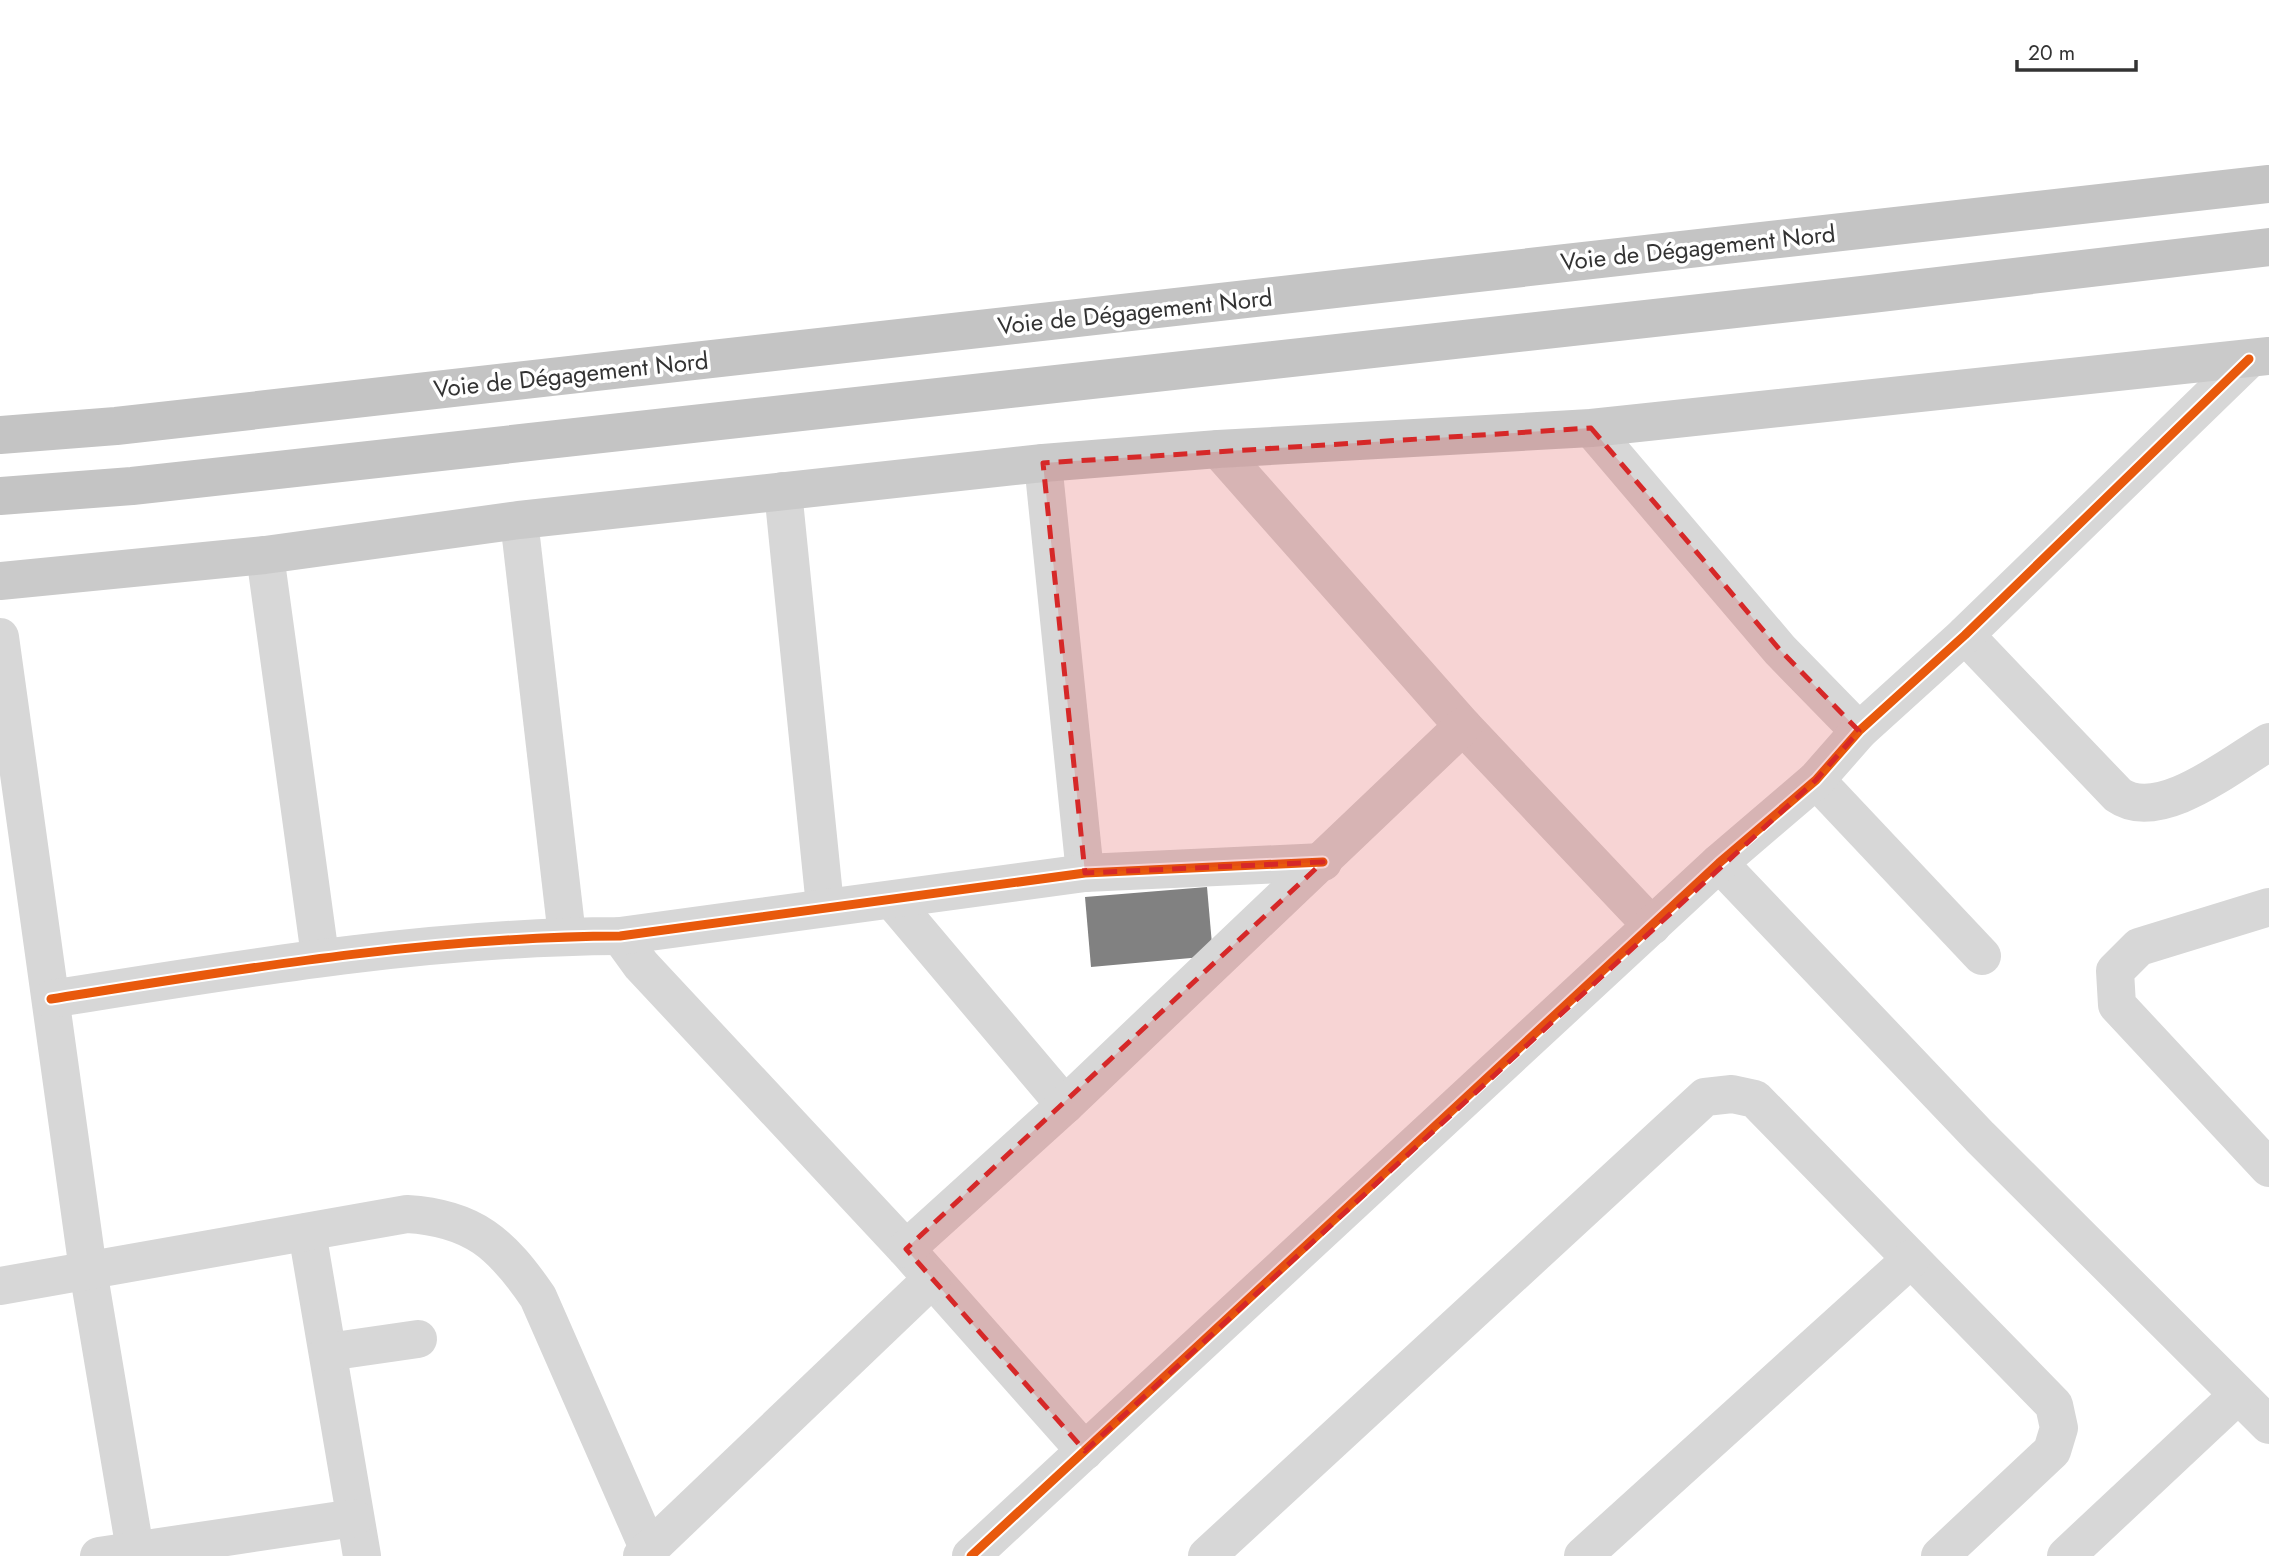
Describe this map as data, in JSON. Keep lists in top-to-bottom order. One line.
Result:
{"streets":{"highway":["Voie de Dégagement Nord"]},"scale_bar":"20 m"}
